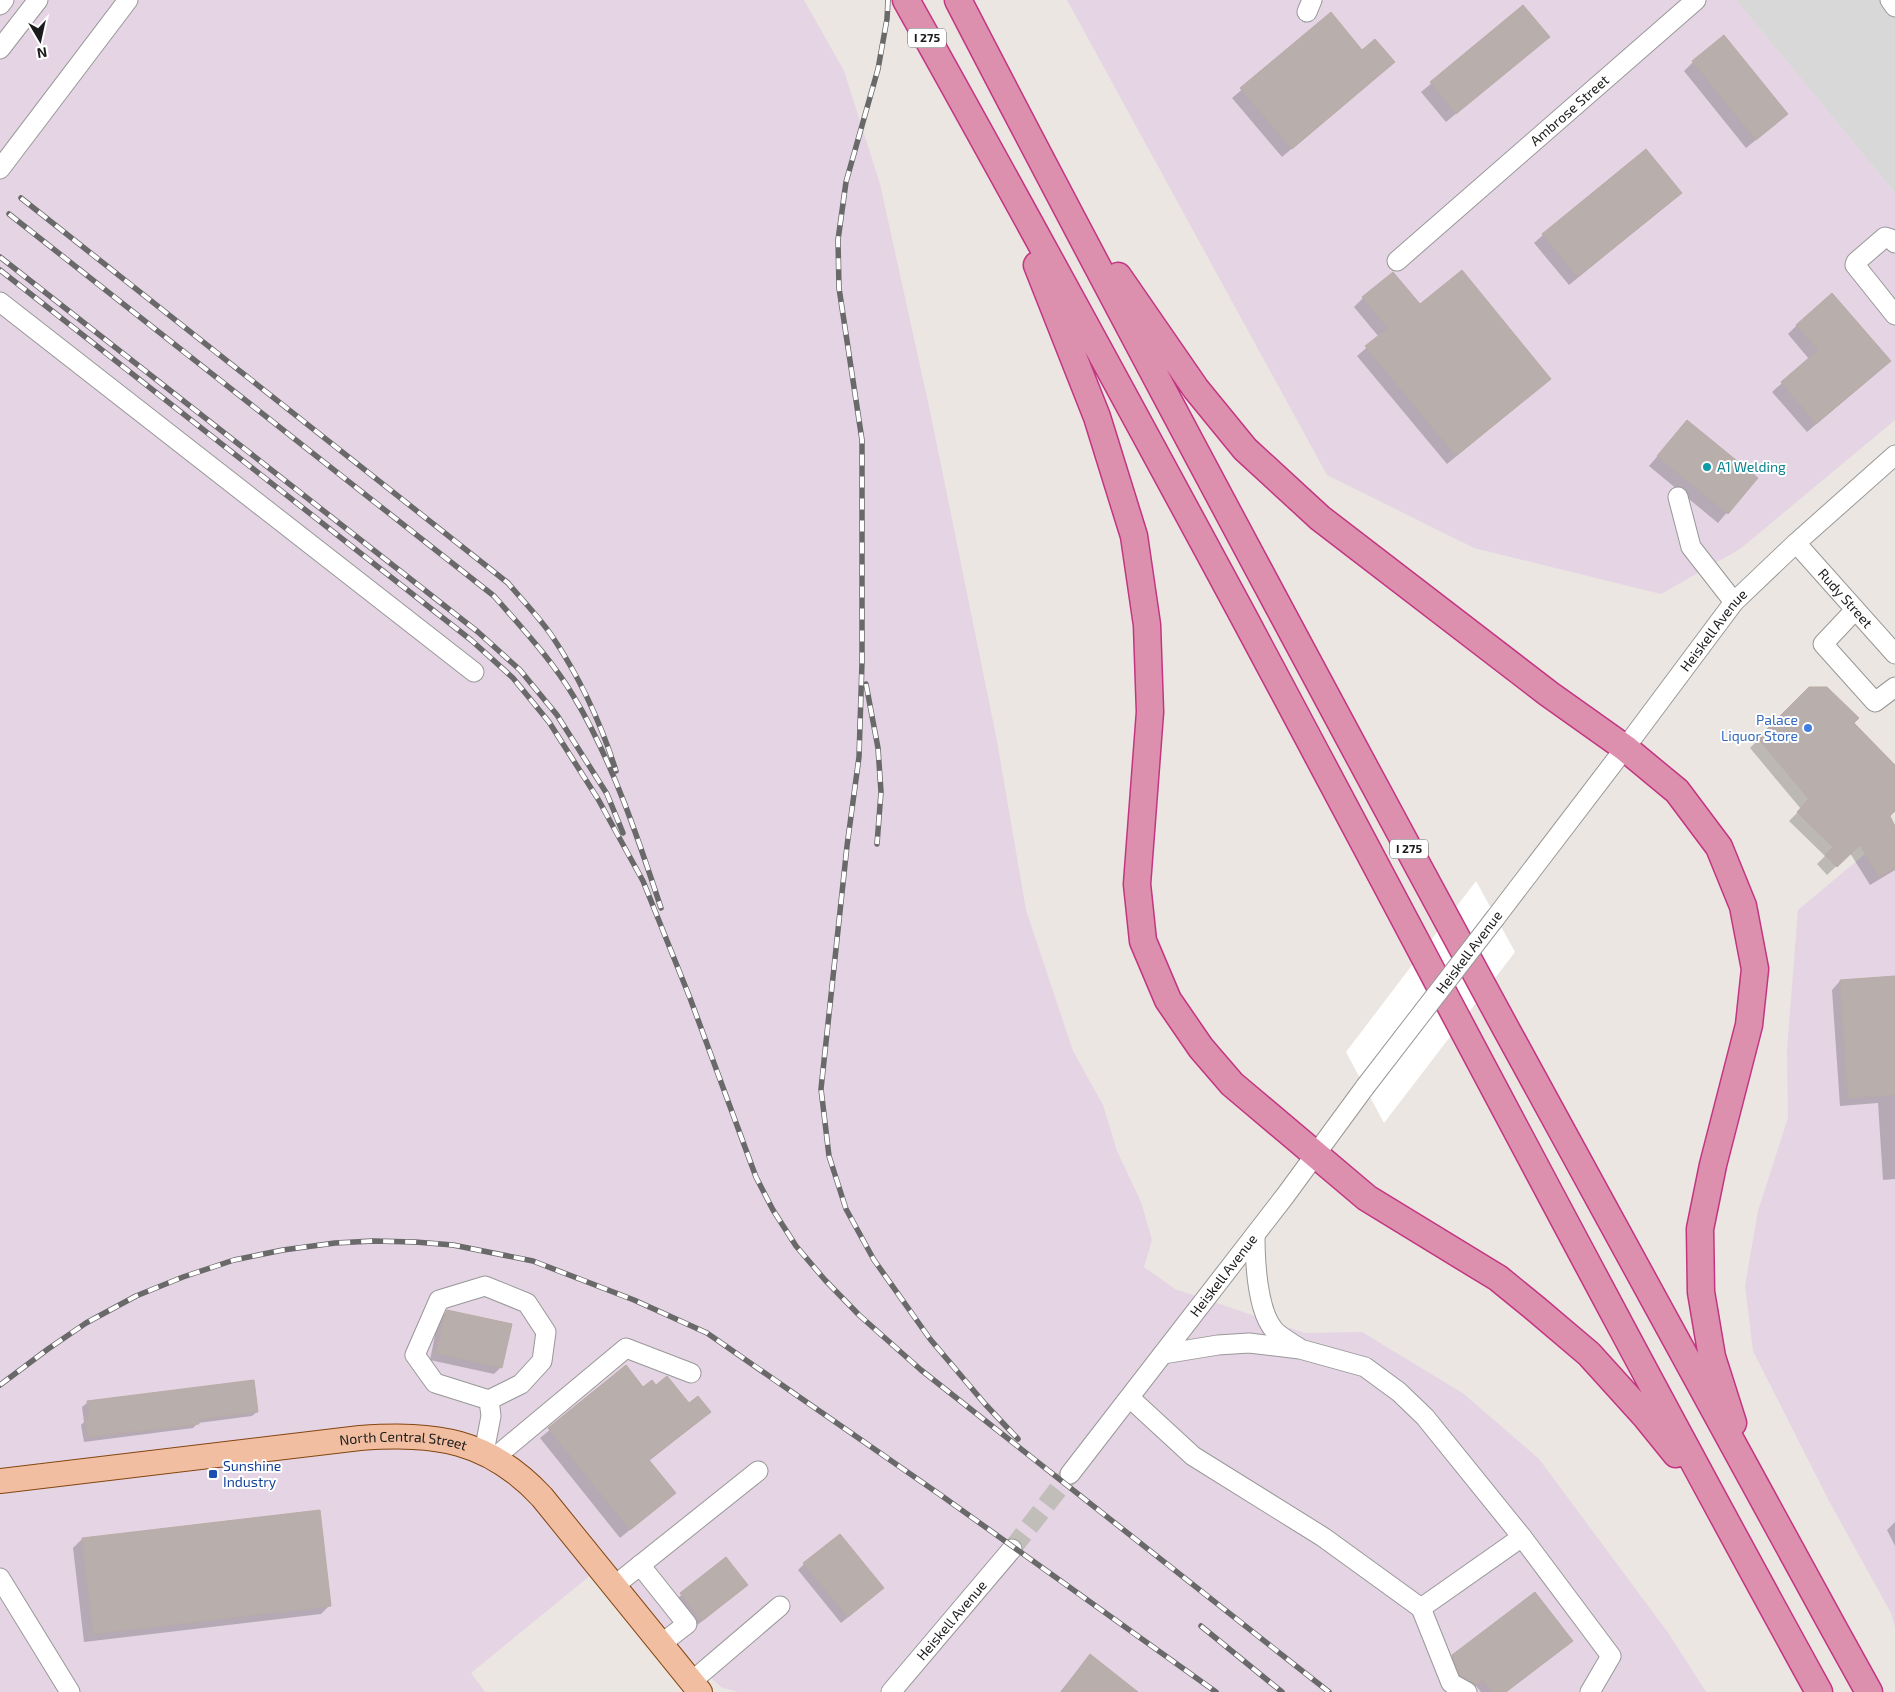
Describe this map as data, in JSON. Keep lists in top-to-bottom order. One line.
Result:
{"streets":{"highway":["I 275"],"main road":["North Central Street"],"street":["Ambrose Street","Rudy Street","Heiskell Avenue"]},"crossings":[["Rudy Street","Heiskell Avenue"]],"places":{"other":["A1 Welding","Palace Liquor Store"],"transit":["Sunshine Industry"]},"north":"bottom"}
